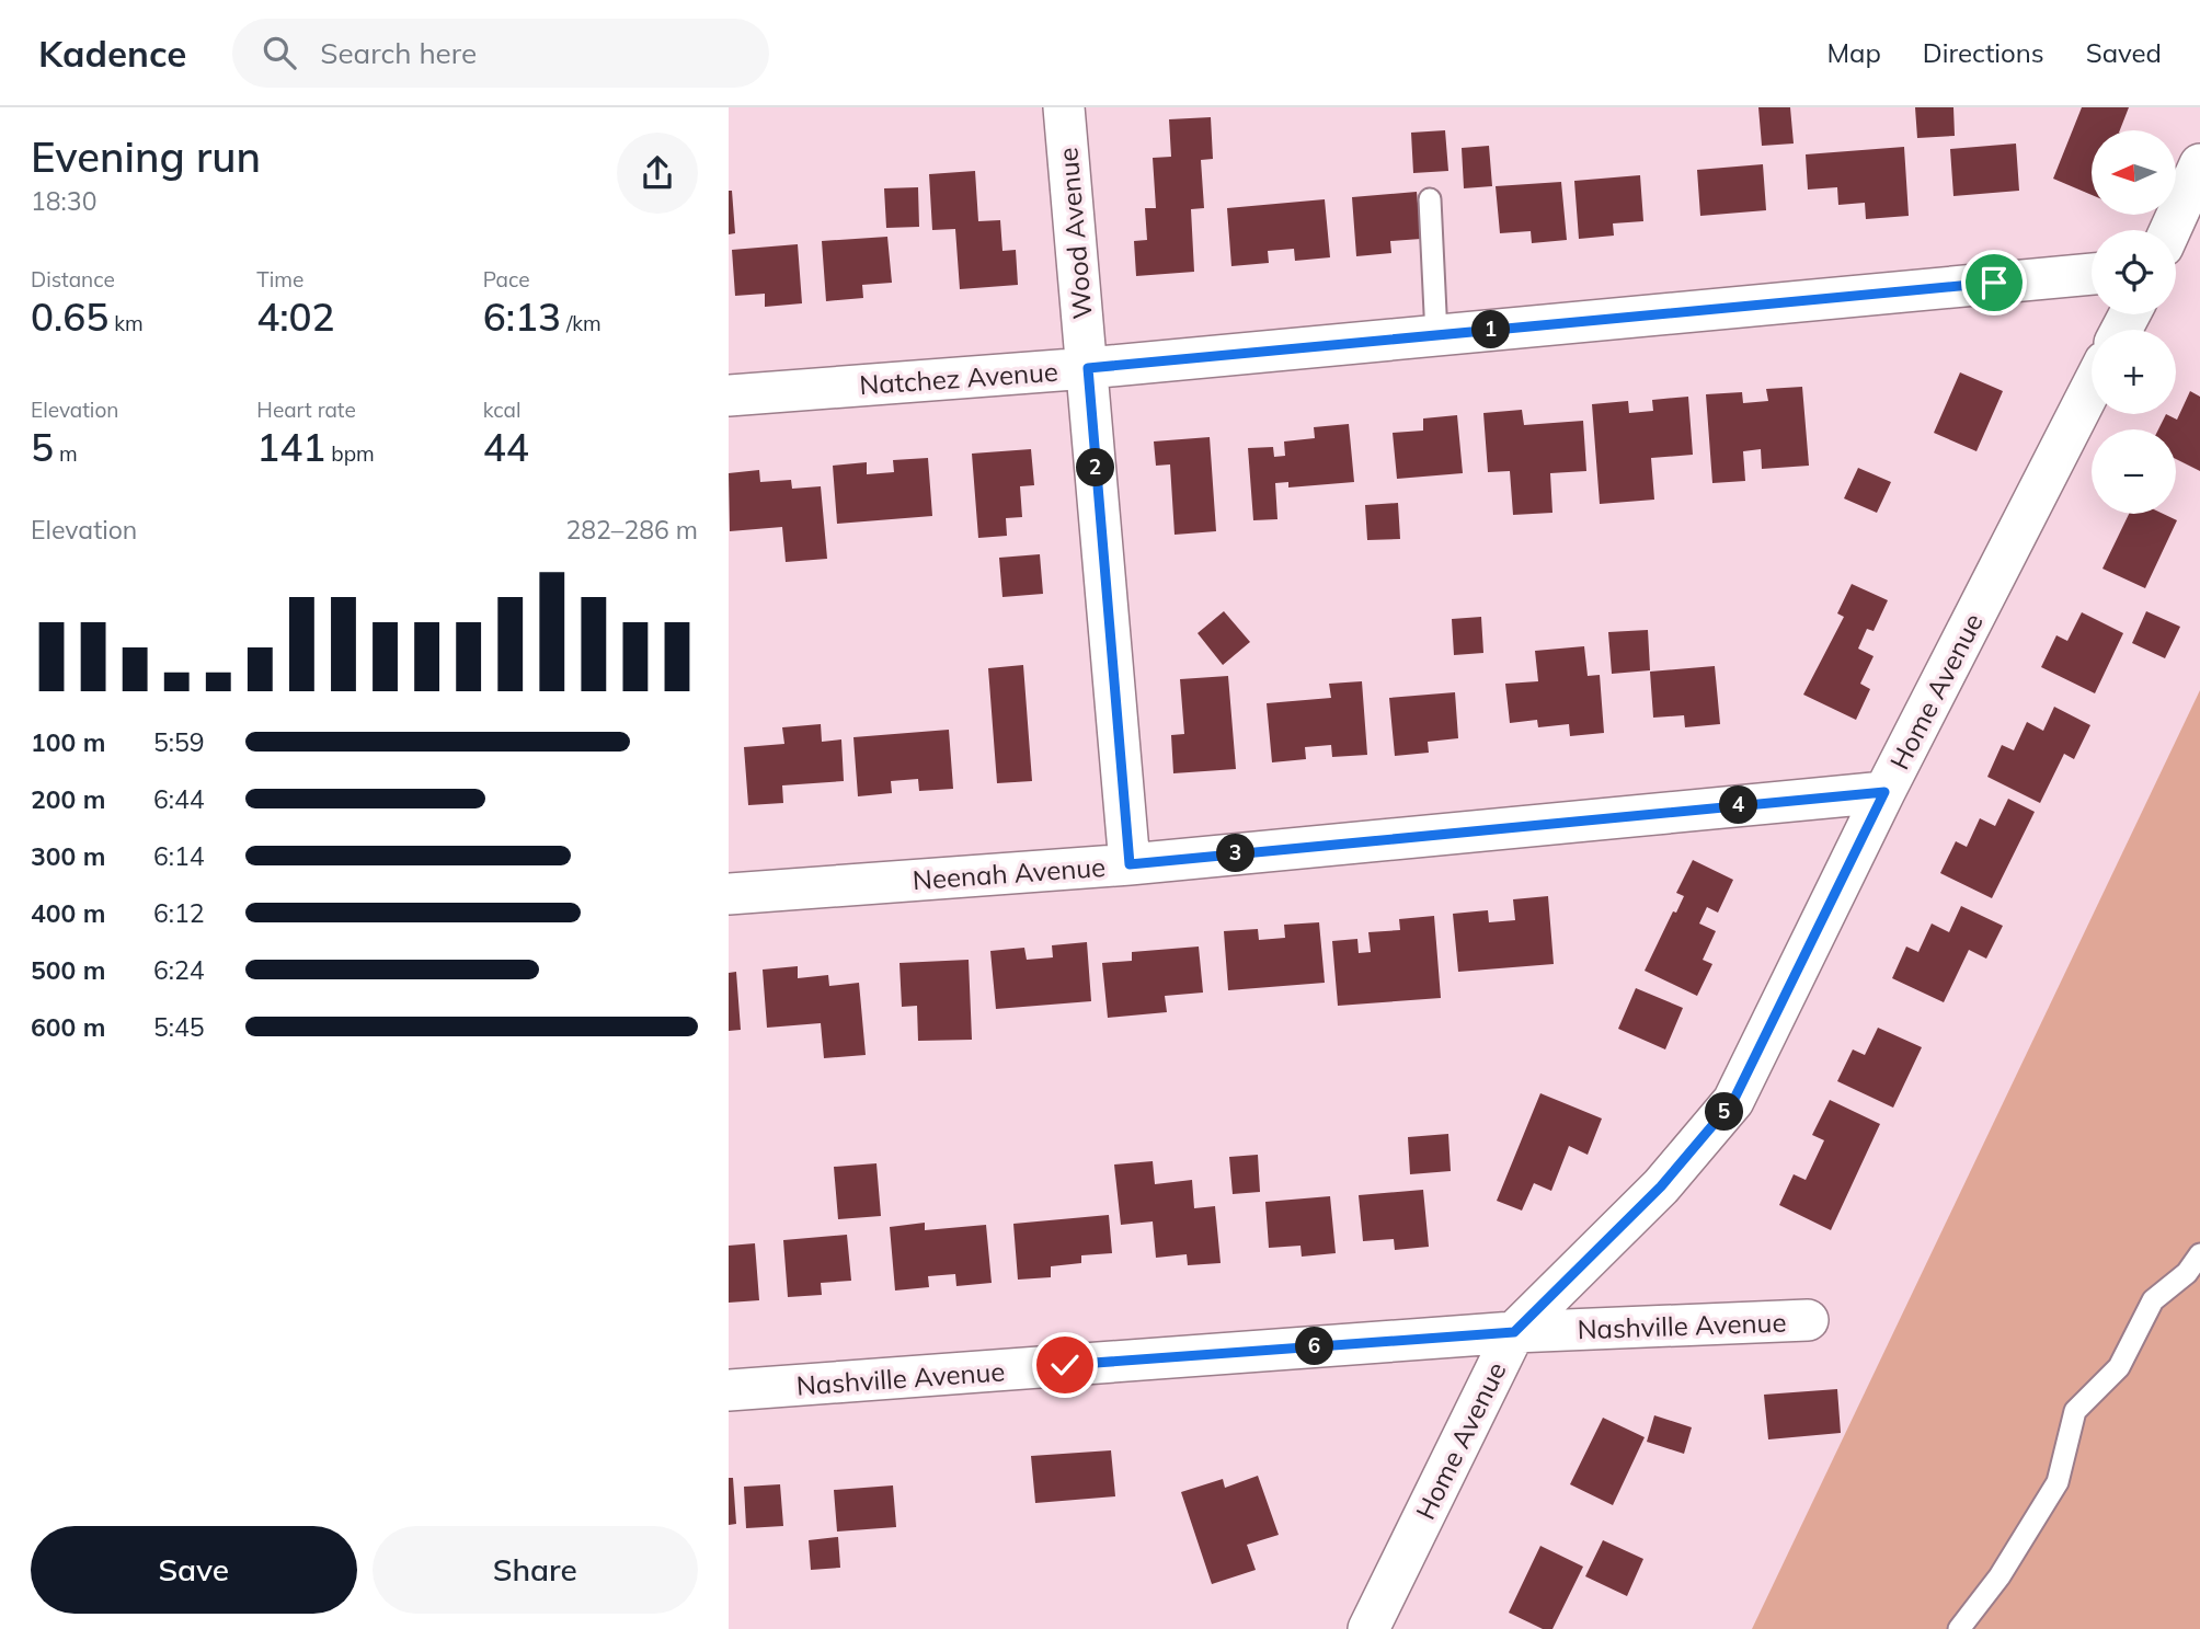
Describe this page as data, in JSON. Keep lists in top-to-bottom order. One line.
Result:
{"streets":{"street":["Wood Avenue","Natchez Avenue","Home Avenue","Neenah Avenue","Nashville Avenue"]},"crossings":[["Wood Avenue","Natchez Avenue"],["Wood Avenue","Neenah Avenue"],["Home Avenue","Neenah Avenue"],["Home Avenue","Nashville Avenue"]],"north":"left","page":{"header":"Kadence","search":"Search here","nav":["Map","Directions","Saved"],"heading":["Evening run","18:30"],"map_buttons":["+","−"],"stats":[["Distance","0.65 km"],["Time","4:02"],["Pace","6:13 /km"],["Elevation","5 m"],["Heart rate","141 bpm"],["kcal","44"]],"pins":["1","2","4","3","5","6"],"chart":["Elevation","282–286 m"],"list":[{"name":"100 m","note":"5:59"},{"name":"200 m","note":"6:44"},{"name":"300 m","note":"6:14"},{"name":"400 m","note":"6:12"},{"name":"500 m","note":"6:24"},{"name":"600 m","note":"5:45"}],"buttons":["Save","Share"]}}
